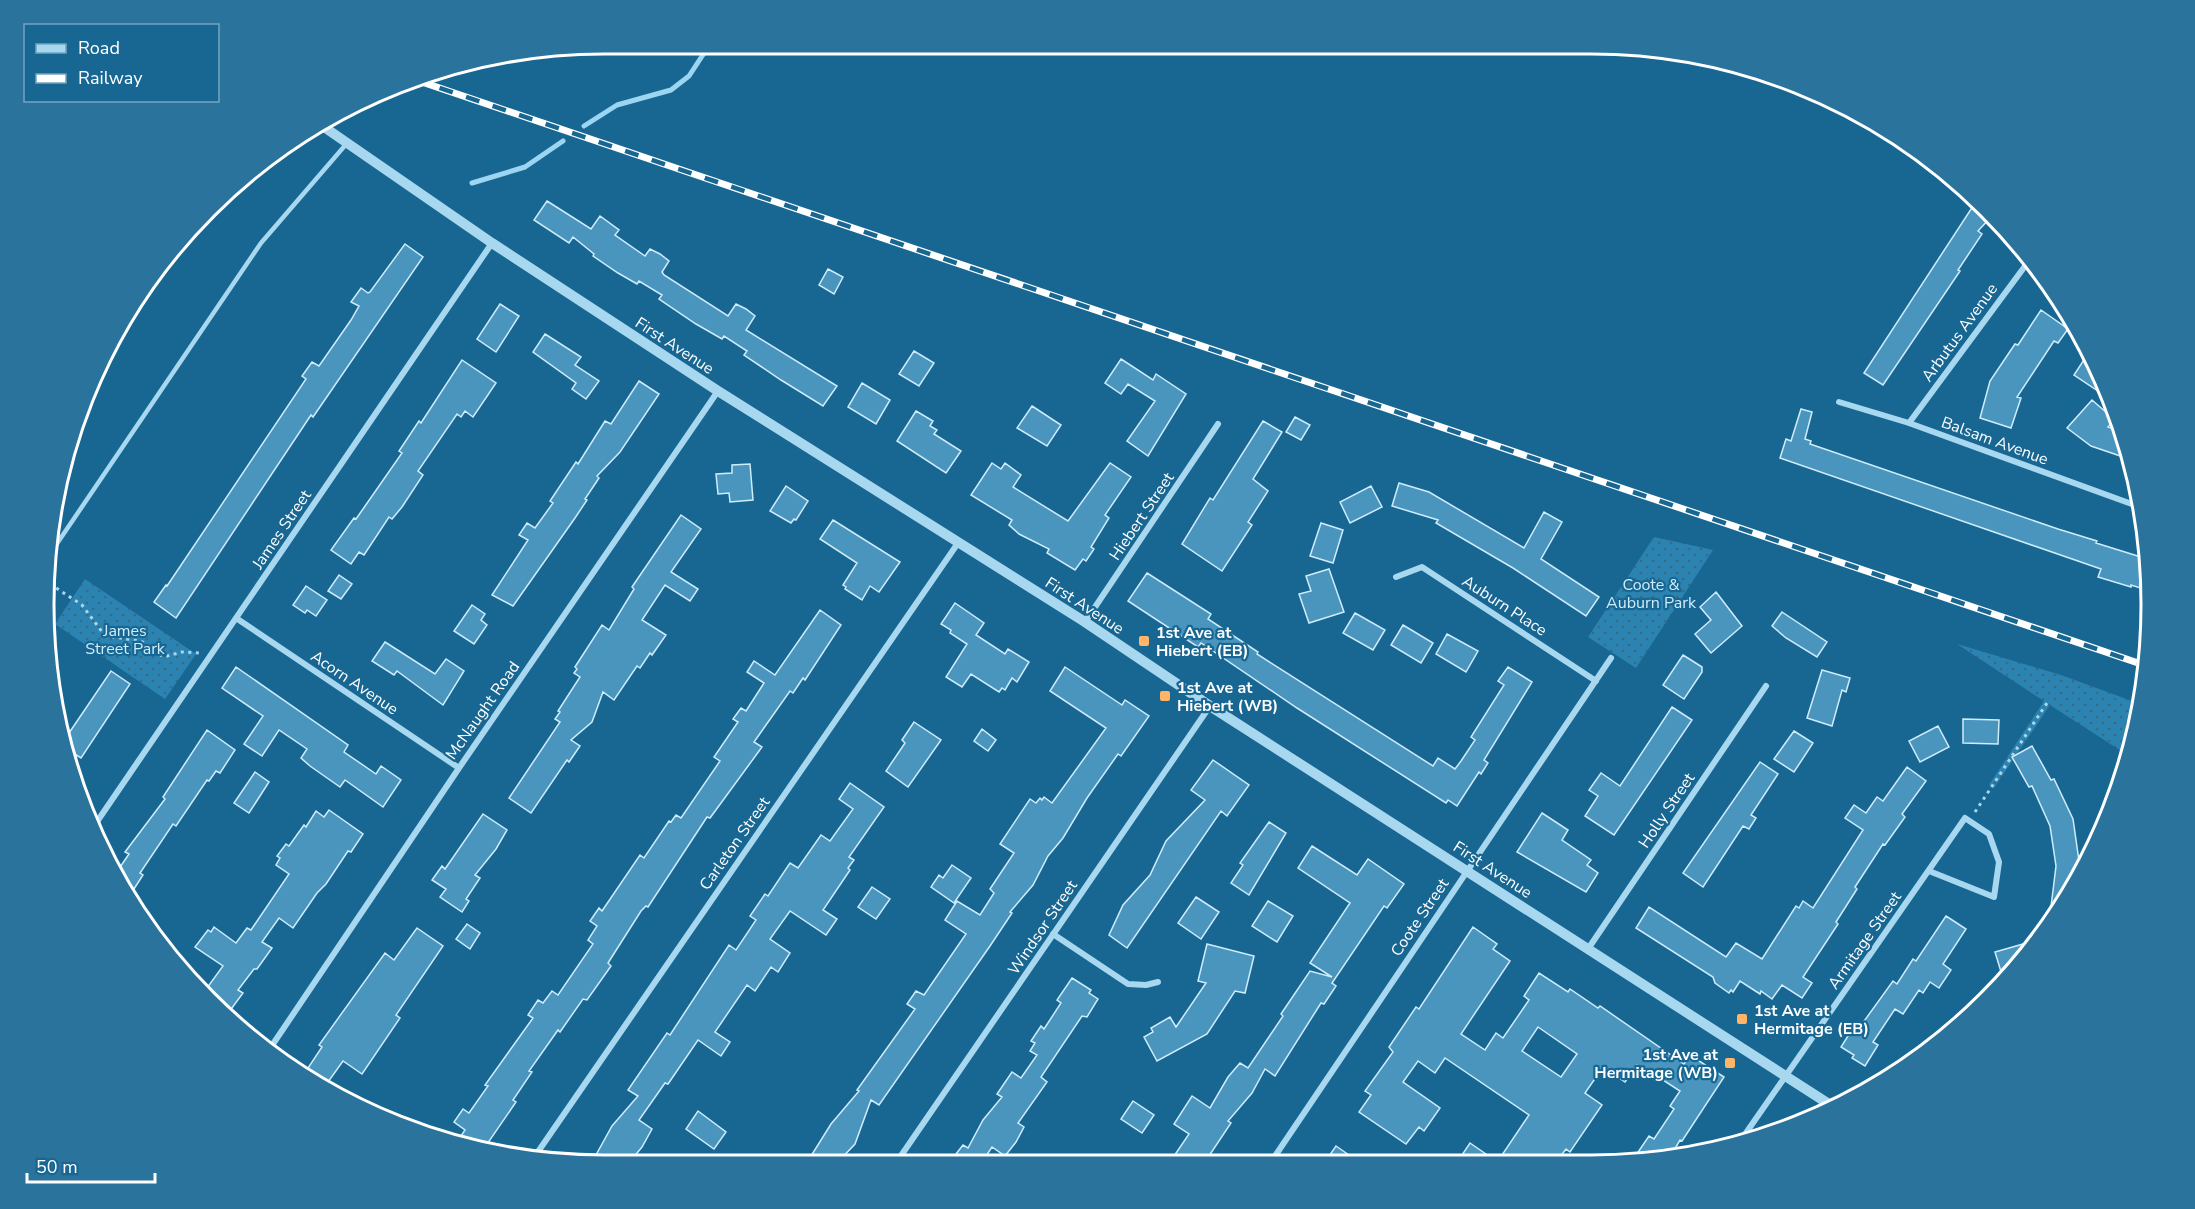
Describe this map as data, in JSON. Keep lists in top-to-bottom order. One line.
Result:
{"streets":{"street":["Arbutus Avenue","First Avenue","Balsam Avenue","Hiebert Street","James Street","Auburn Place","Acorn Avenue","McNaught Road","Holly Street","Carleton Street","Coote Street","Windsor Street","Armitage Street"]},"crossings":[["Arbutus Avenue","Balsam Avenue"],["First Avenue","Hiebert Street"],["First Avenue","James Street"],["First Avenue","McNaught Road"],["First Avenue","Holly Street"],["First Avenue","Carleton Street"],["First Avenue","Coote Street"],["First Avenue","Windsor Street"],["First Avenue","Armitage Street"],["James Street","Acorn Avenue"],["Auburn Place","Coote Street"],["Acorn Avenue","McNaught Road"]],"parks":["Coote & Auburn Park","James Street Park"],"places":{"transit":["1st Ave at Hiebert (EB)","1st Ave at Hiebert (WB)","1st Ave at Hermitage (EB)","1st Ave at Hermitage (WB)"]},"legend":["Road","Railway"],"scale_bar":"50 m"}
